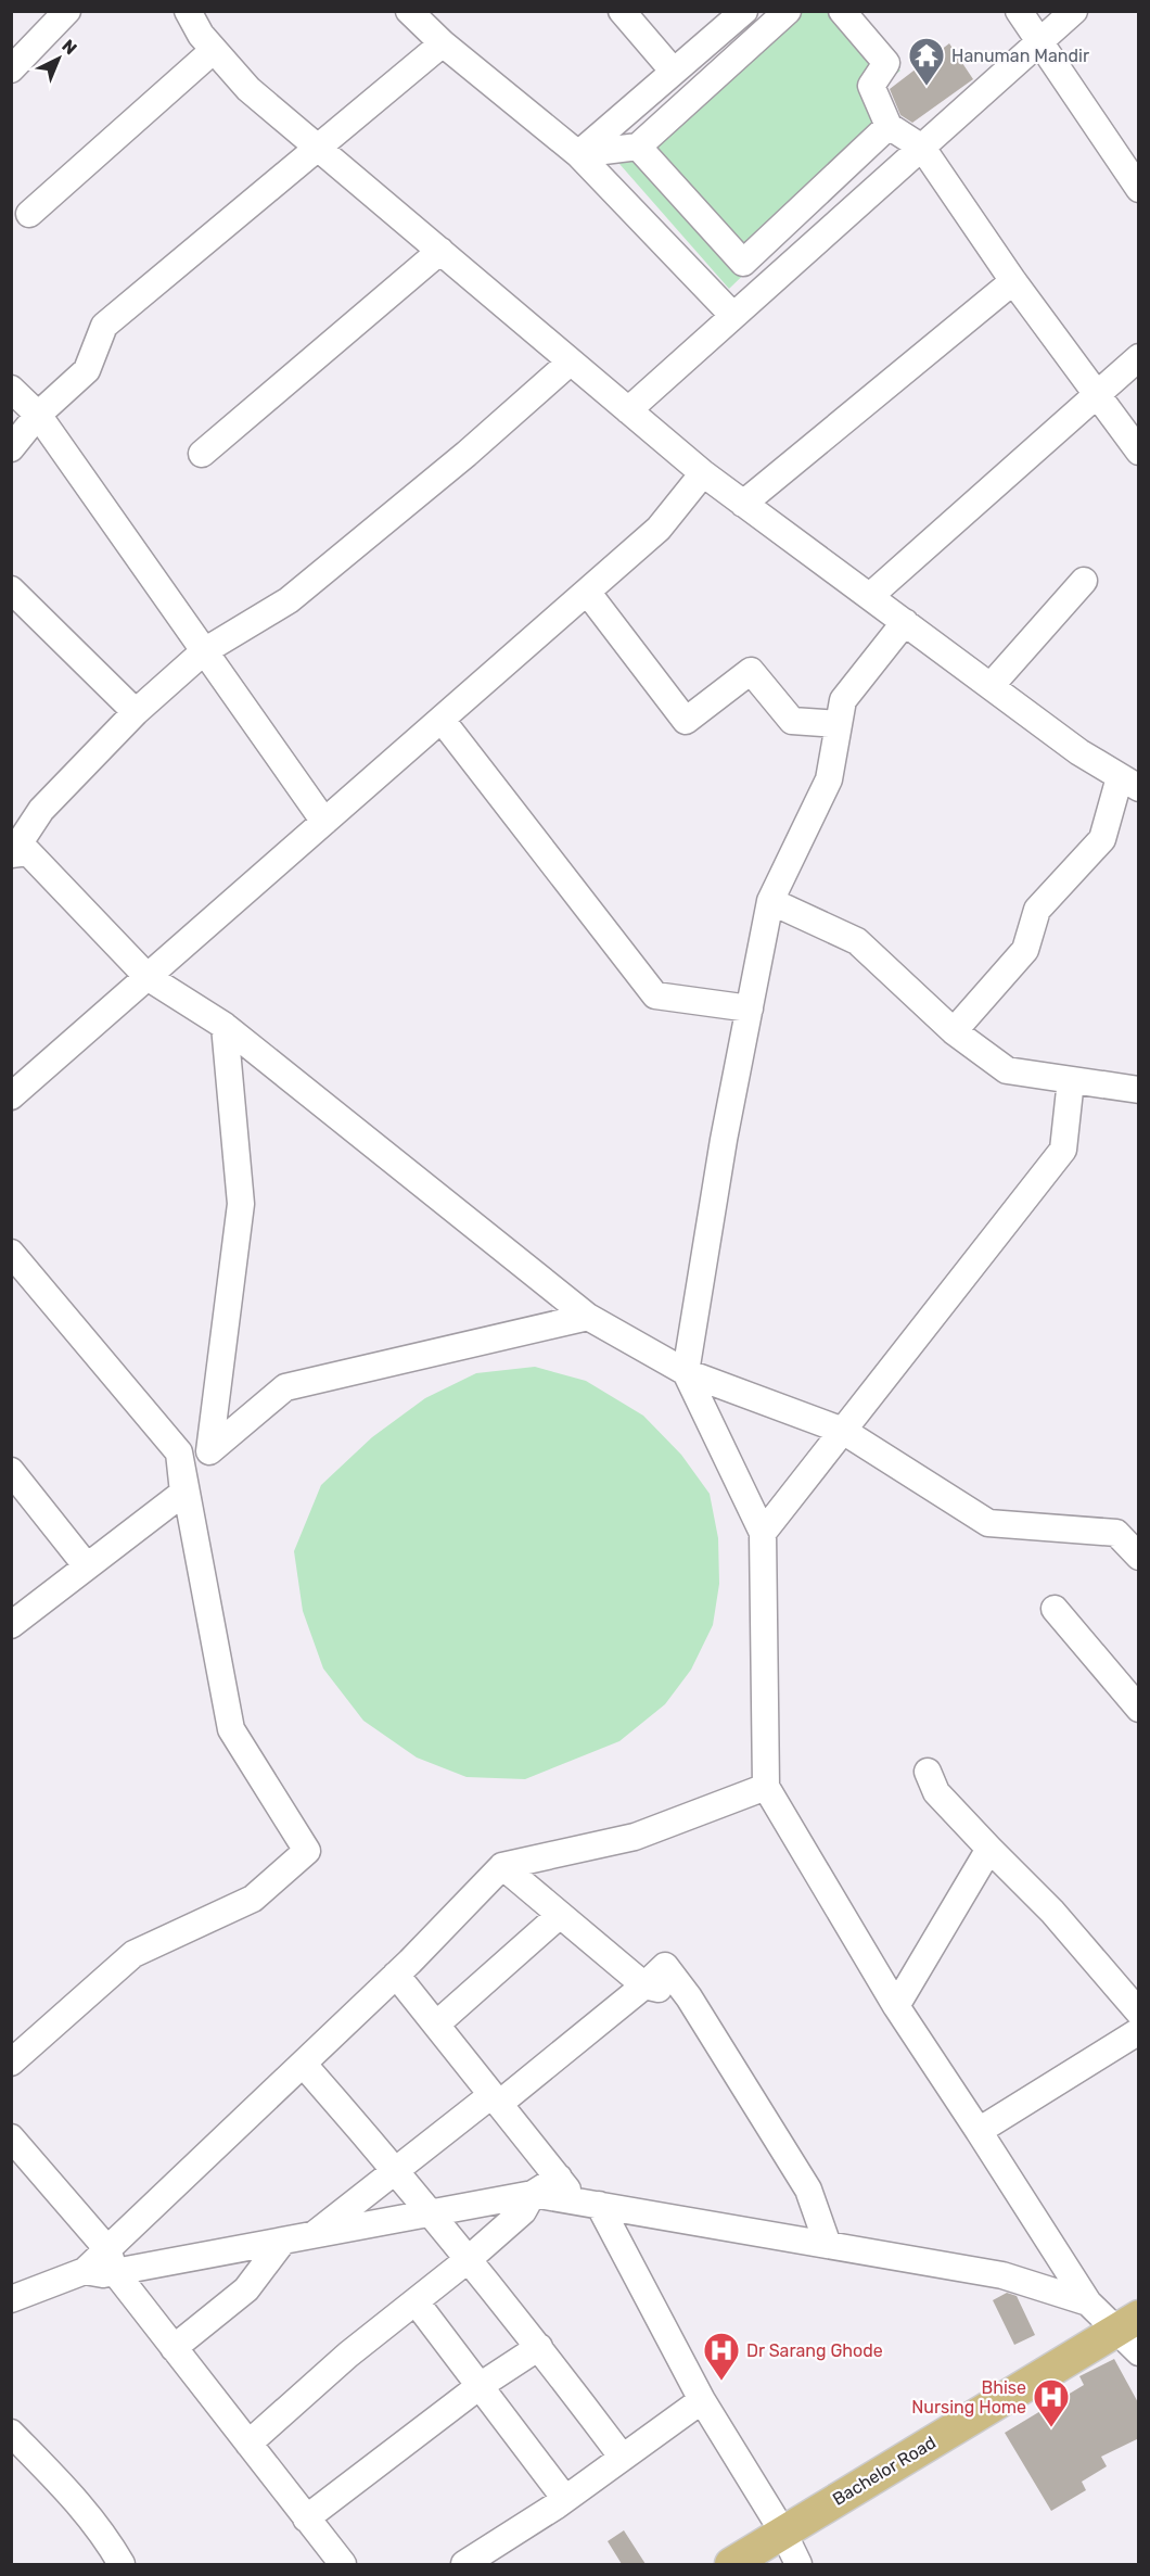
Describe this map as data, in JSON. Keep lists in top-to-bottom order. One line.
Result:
{"streets":{"main road":["Bachelor Road"]},"places":{"temple":["Hanuman Mandir"],"hospital":["Dr Sarang Ghode","Bhise Nursing Home"]},"north":"top right"}
